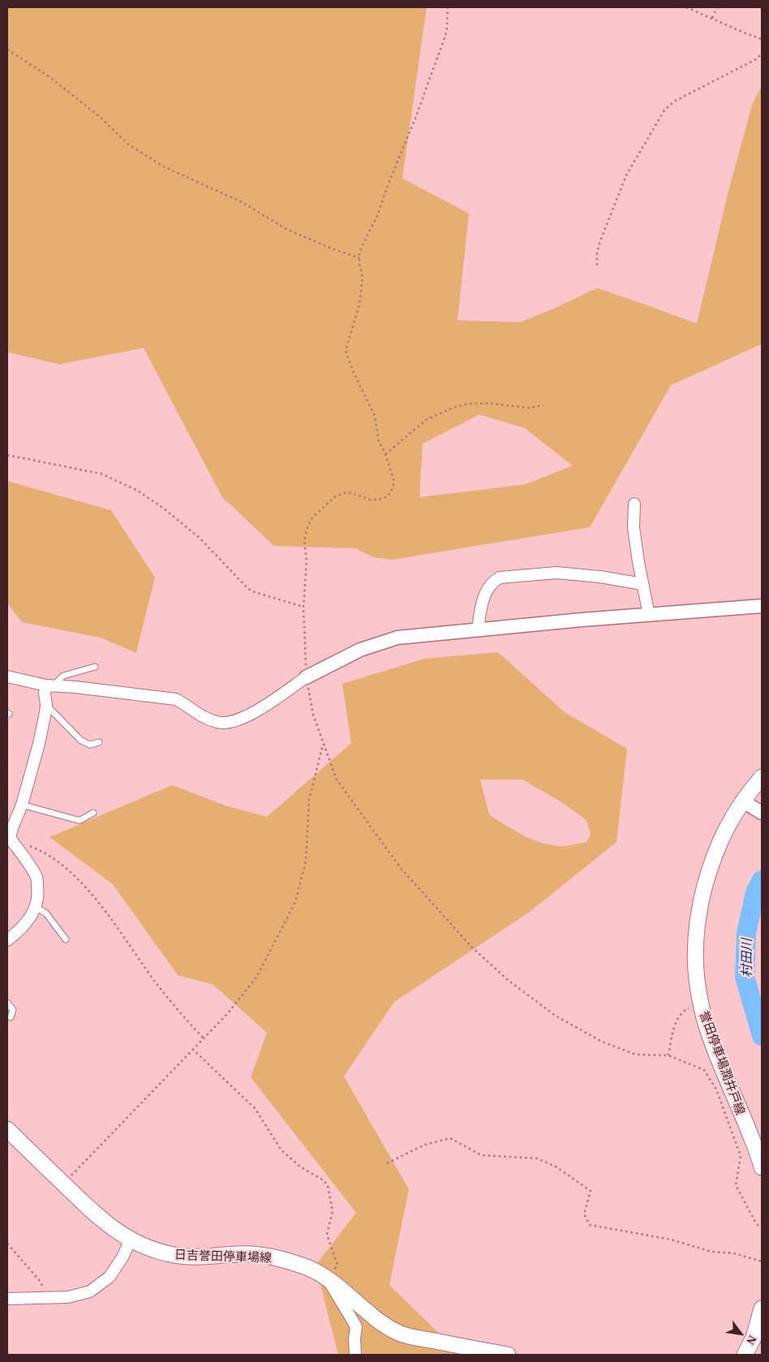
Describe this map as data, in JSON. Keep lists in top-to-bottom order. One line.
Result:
{"streets":{"main road":["誉田停車場潤井戸線","日吉誉田停車場線"]},"water":["村田川"],"north":"bottom right"}
